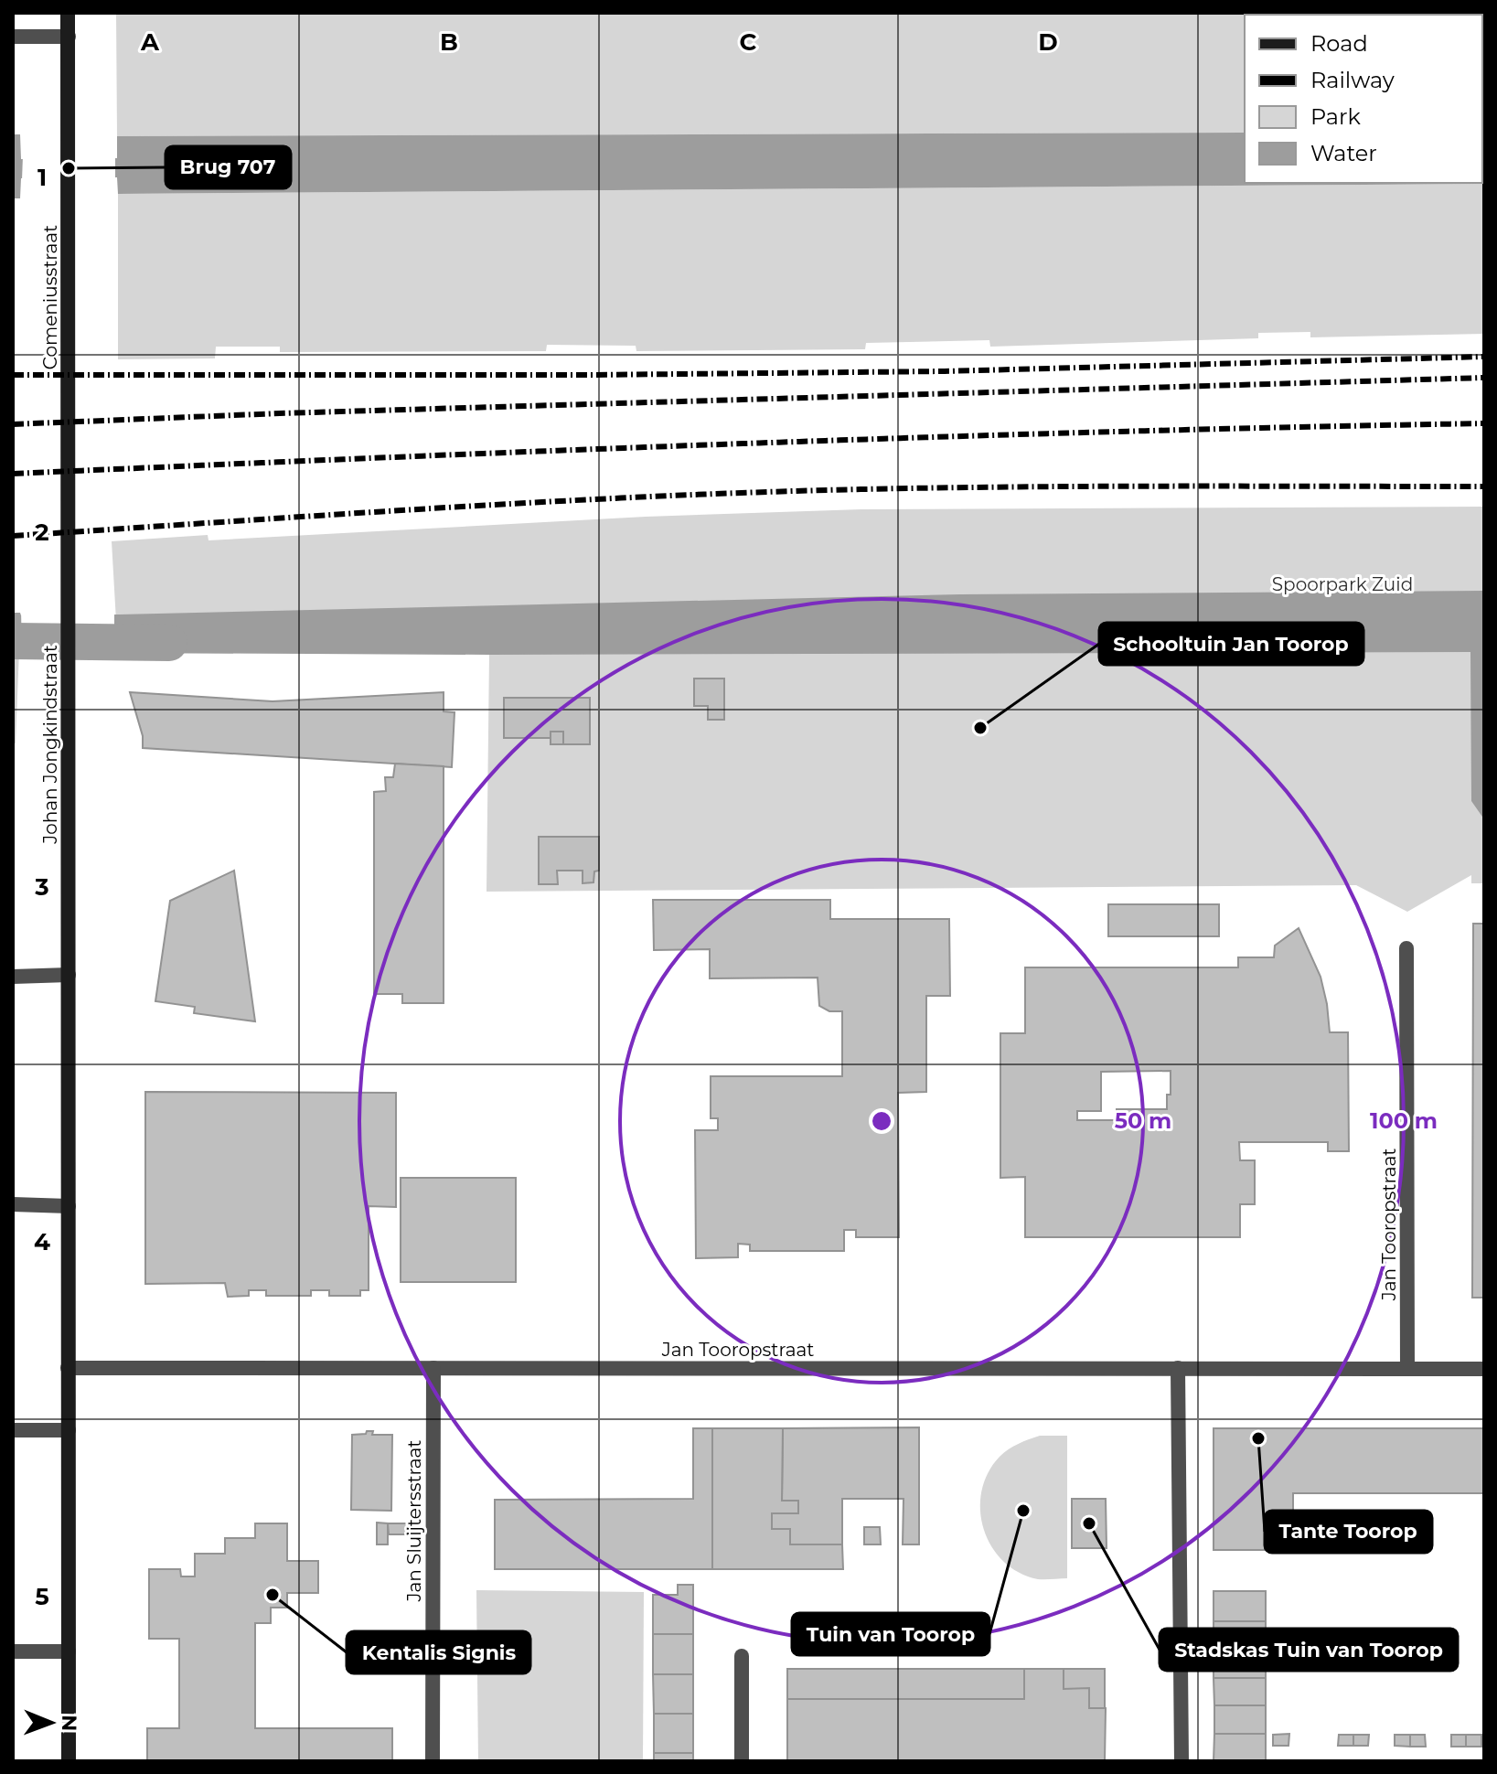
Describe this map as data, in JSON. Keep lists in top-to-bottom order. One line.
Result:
{"streets":{"street":["Comeniusstraat","Johan Jongkindstraat","Jan Tooropstraat","Jan Sluijtersstraat"]},"crossings":[["Comeniusstraat","Johan Jongkindstraat"],["Johan Jongkindstraat","Jan Tooropstraat"],["Jan Tooropstraat","Jan Sluijtersstraat"]],"parks":["Spoorpark Zuid"],"places":["Brug 707","Schooltuin Jan Toorop","Tante Toorop","Tuin van Toorop","Stadskas Tuin van Toorop","Kentalis Signis"],"legend":["Road","Railway","Park","Water"],"north":"right","grid":{"columns":["A","B","C","D"],"rows":["1","2","3","4","5"]},"rings":["50 m","100 m"]}
